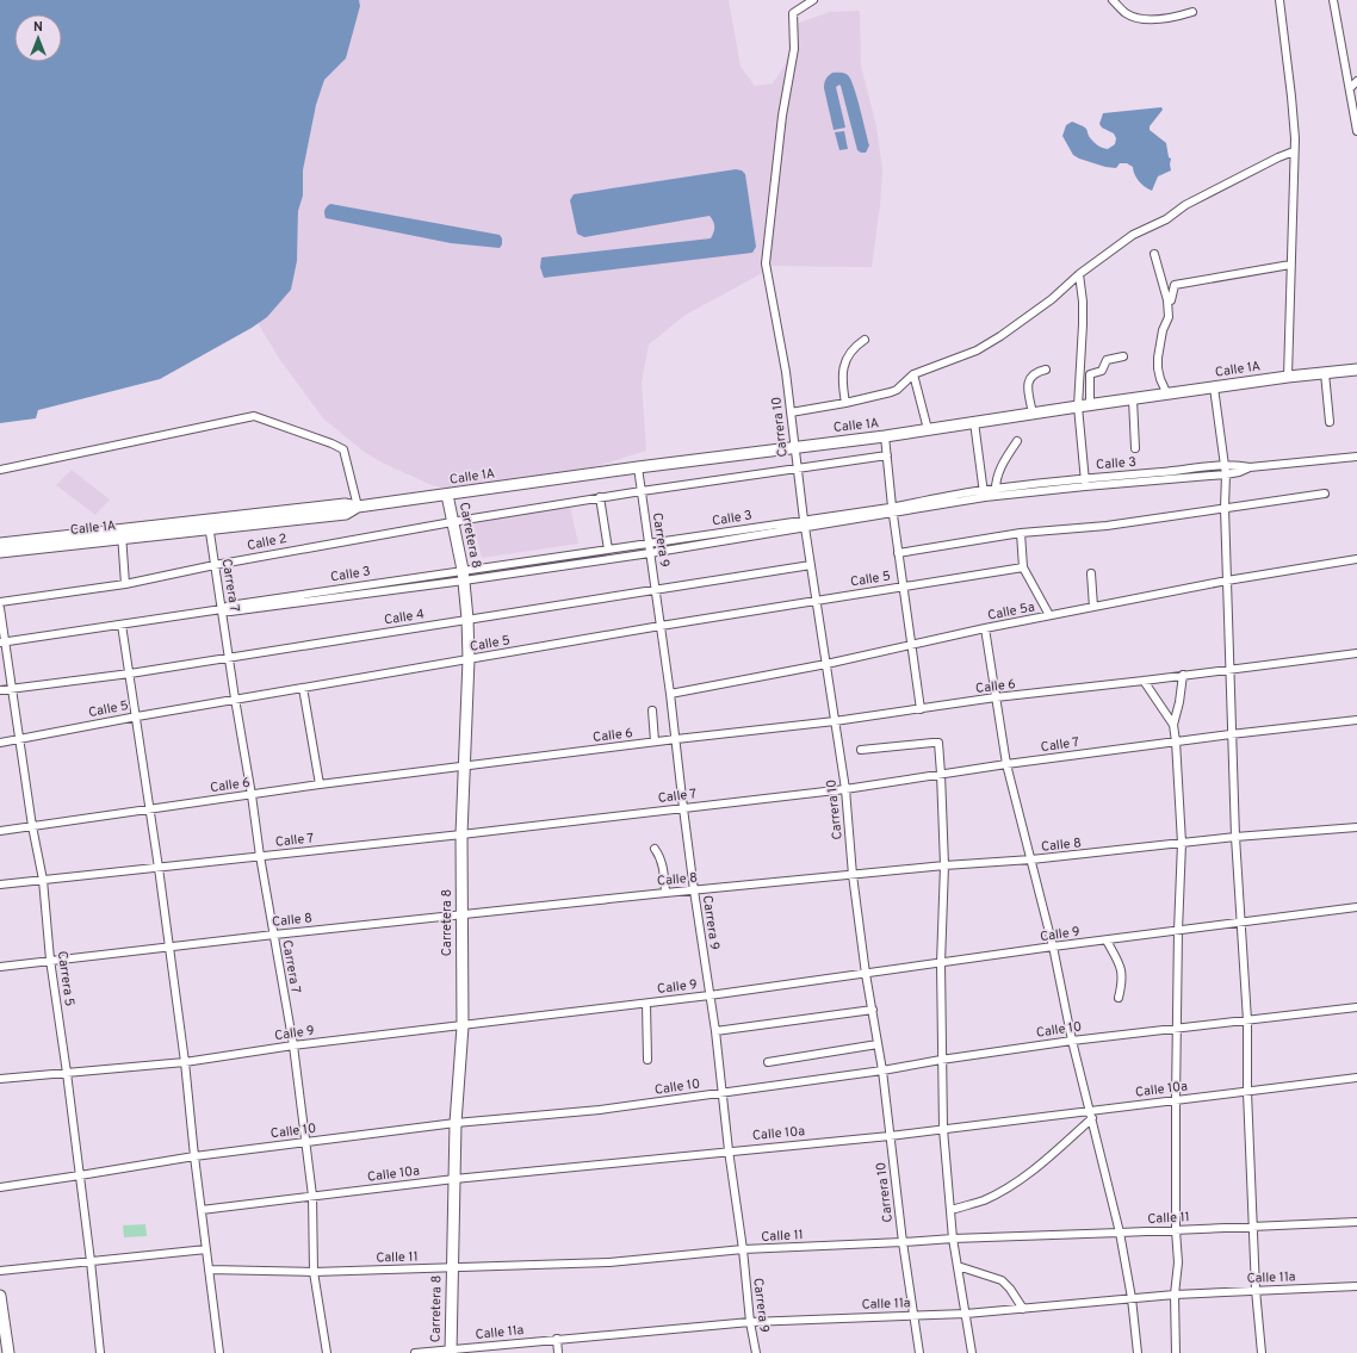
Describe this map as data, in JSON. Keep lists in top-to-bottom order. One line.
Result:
{"streets":{"street":["Calle 1A","Carrera 10","Calle 3","Carretera 8","Carrera 9","Calle 2","Calle 5","Carrera 7","Calle 5a","Calle 4","Calle 6","Calle 7","Calle 8","Calle 9","Carrera 5","Calle 10","Calle 10a","Calle 11","Calle 11a"]},"crossings":[["Calle 1A","Carrera 10"],["Calle 1A","Carretera 8"],["Calle 1A","Carrera 9"],["Calle 1A","Carrera 7"],["Carrera 10","Calle 3"],["Carrera 10","Calle 2"],["Carrera 10","Calle 5"],["Carrera 10","Calle 5a"],["Carrera 10","Calle 4"],["Carrera 10","Calle 6"],["Carrera 10","Calle 7"],["Carrera 10","Calle 8"],["Carrera 10","Calle 9"],["Carrera 10","Calle 10"],["Carrera 10","Calle 10a"],["Carrera 10","Calle 11"],["Carrera 10","Calle 11a"],["Calle 3","Carretera 8"],["Calle 3","Carrera 9"],["Calle 3","Carrera 7"],["Calle 3","Carrera 5"],["Carretera 8","Calle 2"],["Carretera 8","Calle 5"],["Carretera 8","Calle 4"],["Carretera 8","Calle 6"],["Carretera 8","Calle 7"],["Carretera 8","Calle 8"],["Carretera 8","Calle 9"],["Carretera 8","Calle 10"],["Carretera 8","Calle 10a"],["Carretera 8","Calle 11"],["Carretera 8","Calle 11a"],["Carrera 9","Calle 2"],["Carrera 9","Calle 5"],["Carrera 9","Calle 5a"],["Carrera 9","Calle 4"],["Carrera 9","Calle 6"],["Carrera 9","Calle 7"],["Carrera 9","Calle 8"],["Carrera 9","Calle 9"],["Carrera 9","Calle 10"],["Carrera 9","Calle 10a"],["Carrera 9","Calle 11"],["Carrera 9","Calle 11a"],["Calle 2","Carrera 7"],["Calle 5","Carrera 7"],["Calle 5","Carrera 5"],["Carrera 7","Calle 4"],["Carrera 7","Calle 6"],["Carrera 7","Calle 7"],["Carrera 7","Calle 8"],["Carrera 7","Calle 9"],["Carrera 7","Calle 10"],["Carrera 7","Calle 10a"],["Carrera 7","Calle 11"],["Calle 4","Carrera 5"],["Calle 6","Carrera 5"],["Calle 7","Carrera 5"],["Calle 8","Carrera 5"],["Calle 9","Carrera 5"],["Carrera 5","Calle 10"]],"north":"top"}
